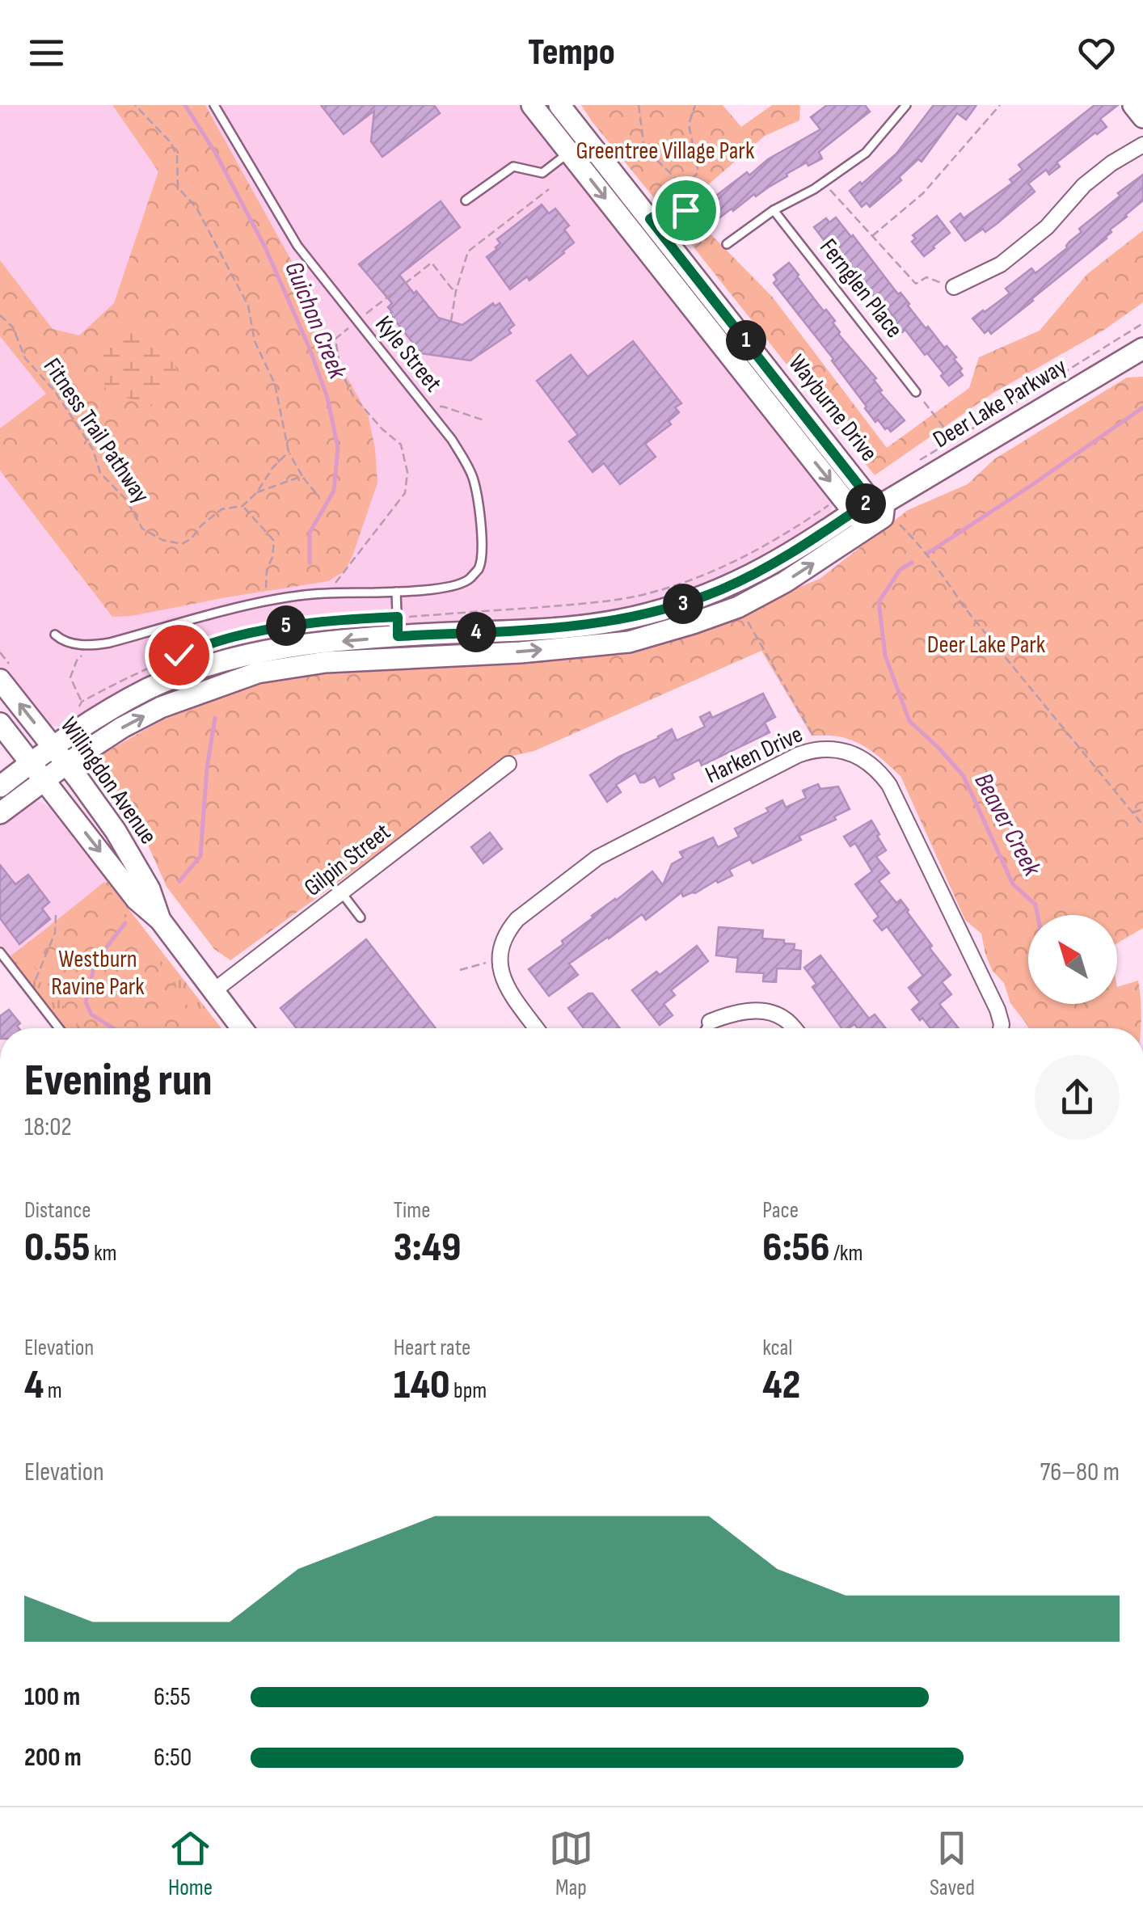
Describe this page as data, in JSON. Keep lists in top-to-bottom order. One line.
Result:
{"streets":{"main road":["Deer Lake Parkway","Wayburne Drive","Willingdon Avenue"],"street":["Harken Drive","Gilpin Street"],"lane":["Fernglen Place","Kyle Street"],"path":["Fitness Trail Pathway"]},"crossings":[["Deer Lake Parkway","Wayburne Drive"],["Deer Lake Parkway","Willingdon Avenue"],["Willingdon Avenue","Gilpin Street"]],"water":["Guichon Creek","Beaver Creek"],"parks":["Greentree Village Park","Deer Lake Park","Westburn Ravine Park"],"north":"top left","page":{"header":"Tempo","pins":["1","2","3","5","4"],"heading":["Evening run","18:02"],"stats":[["Distance","0.55 km"],["Time","3:49"],["Pace","6:56 /km"],["Elevation","4 m"],["Heart rate","140 bpm"],["kcal","42"]],"chart":["Elevation","76–80 m"],"list":[{"name":"100 m","note":"6:55"},{"name":"200 m","note":"6:50"}],"tabs":["Home","Map","Saved"]}}
